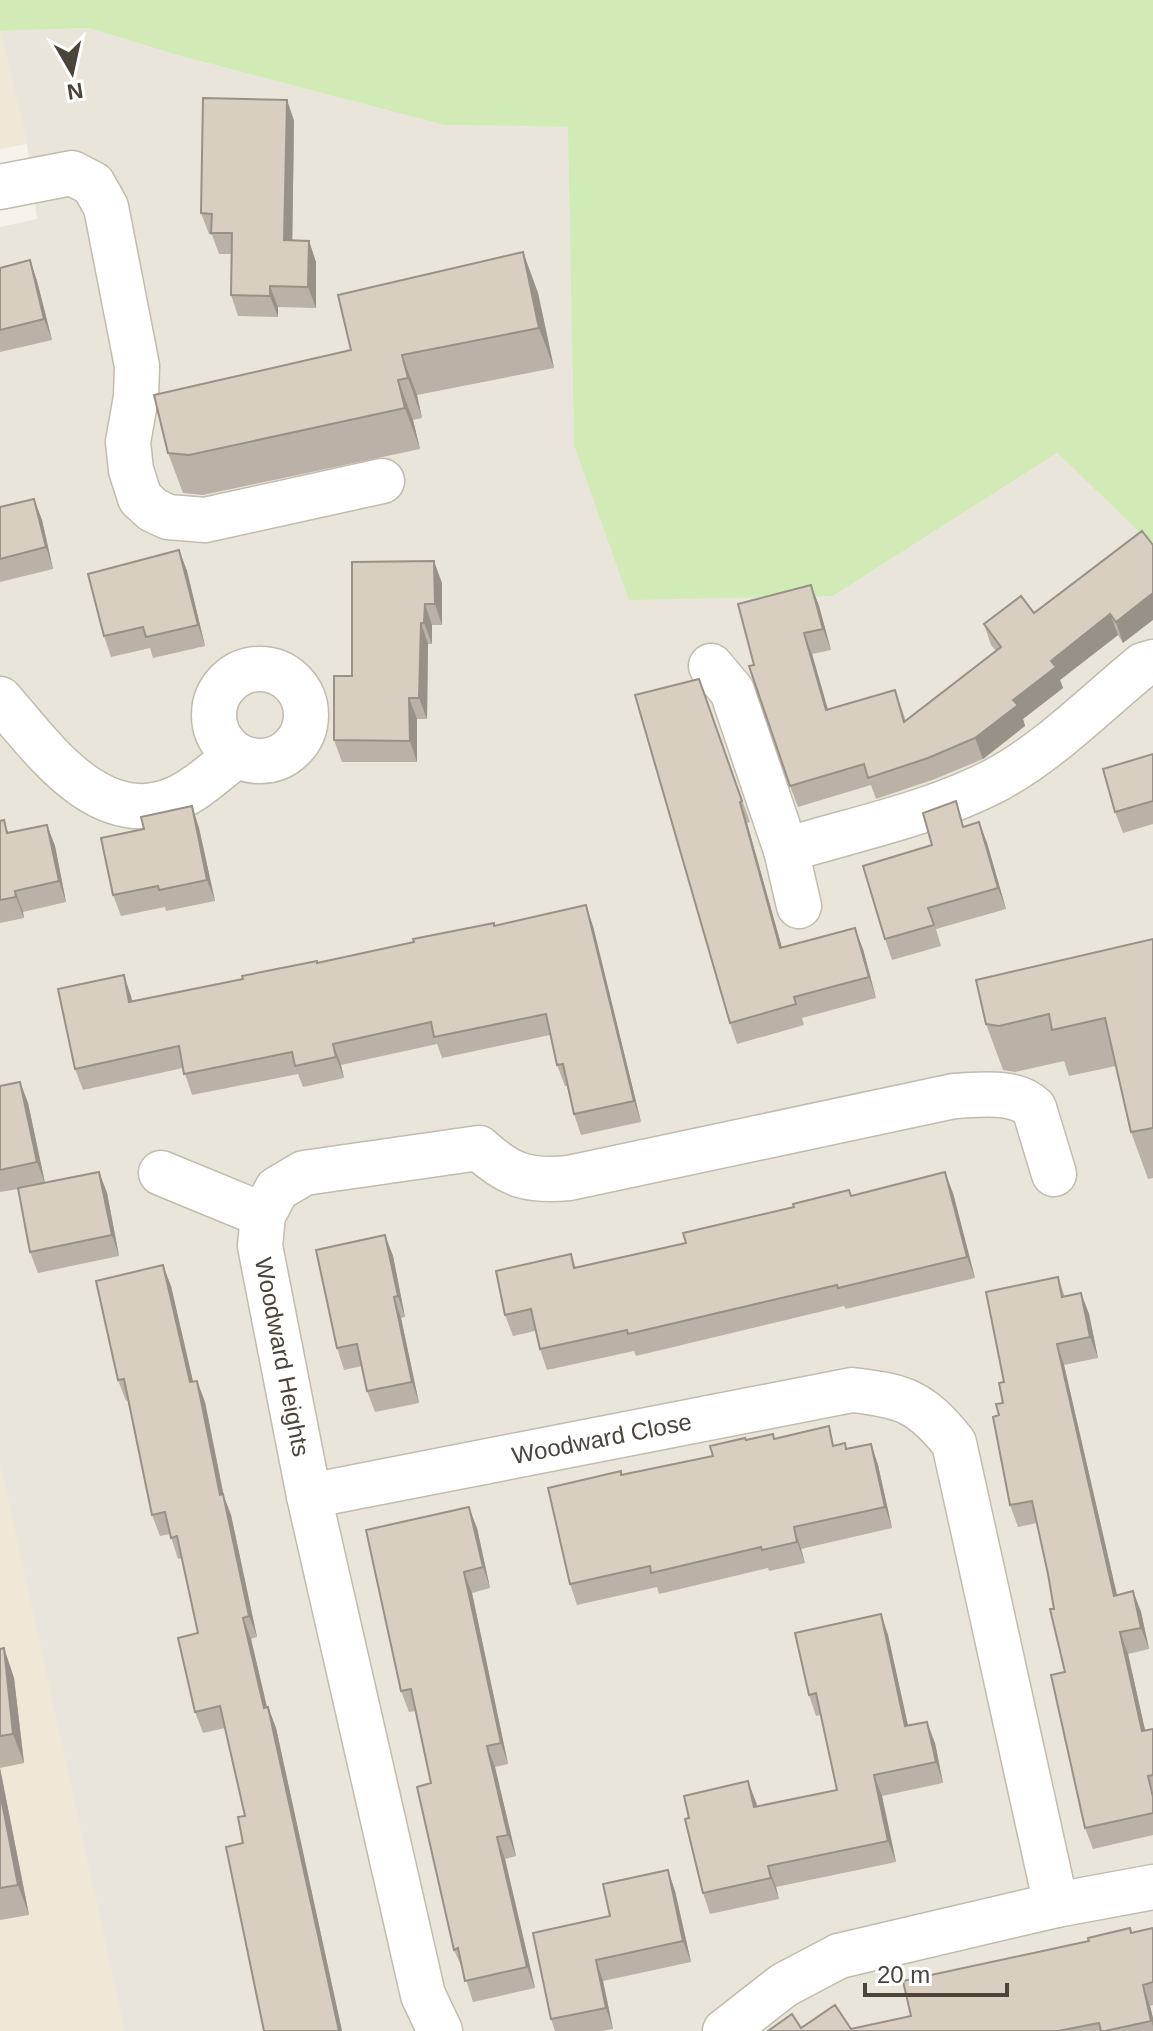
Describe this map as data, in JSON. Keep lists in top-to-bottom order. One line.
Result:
{"streets":{"street":["Woodward Heights","Woodward Close"]},"crossings":[["Woodward Heights","Woodward Close"]],"scale_bar":"20 m","north":"bottom"}
